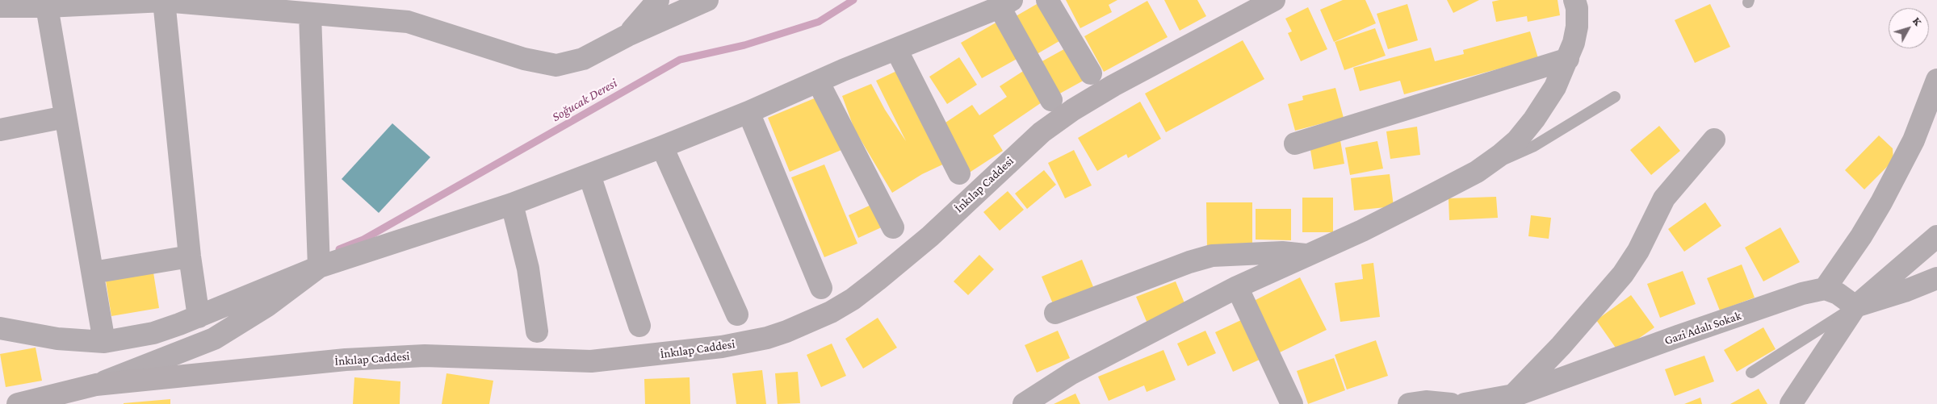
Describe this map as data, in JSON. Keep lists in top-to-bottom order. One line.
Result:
{"streets":{"street":["İnkılap Caddesi","Gazi Adalı Sokak"]},"water":["Soğucak Deresi"],"north":"top right"}
